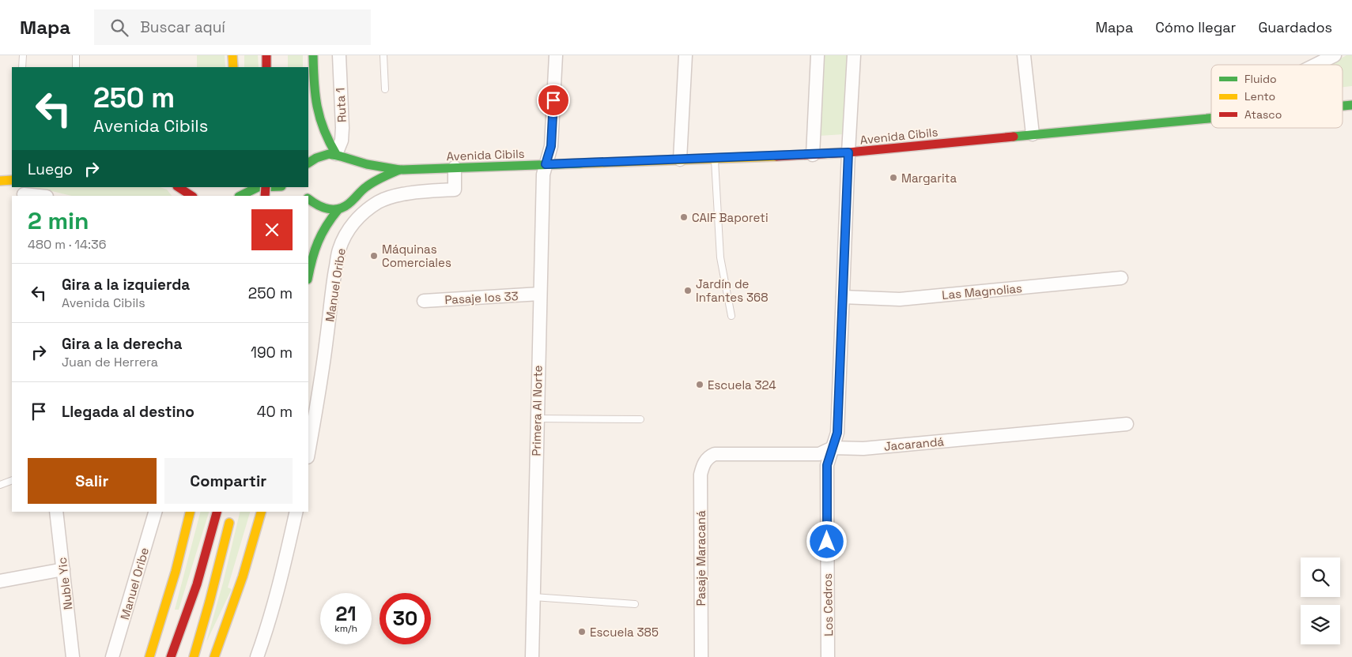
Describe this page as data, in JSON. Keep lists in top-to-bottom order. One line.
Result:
{"streets":{"main road":["Avenida Cibils"],"street":["Ruta 1","Manuel Oribe","Las Magnolias","Pasaje los 33","Primera Al Norte","Jacarandá","Pasaje Maracaná","Nuble Yic","Los Cedros"]},"crossings":[["Ruta 1","Avenida Cibils"],["Avenida Cibils","Manuel Oribe"],["Avenida Cibils","Primera Al Norte"],["Avenida Cibils","Los Cedros"],["Las Magnolias","Los Cedros"],["Pasaje los 33","Primera Al Norte"],["Jacarandá","Pasaje Maracaná"],["Jacarandá","Los Cedros"]],"places":["Margarita","CAIF Baporeti","Máquinas Comerciales","Jardín de Infantes 368","Escuela 324","Escuela 385"],"legend":["Fluido","Lento","Atasco"],"page":{"header":"Mapa","search":"Buscar aquí","nav":["Mapa","Cómo llegar","Guardados"],"turn":["250 m","Avenida Cibils"],"then":"Luego","heading":["2 min","480 m · 14:36"],"list":[{"name":"Gira a la izquierda","note":"Avenida Cibils","value":"250 m"},{"name":"Gira a la derecha","note":"Juan de Herrera","value":"190 m"},{"name":"Llegada al destino","value":"40 m"}],"buttons":["Salir","Compartir"],"speed":"21 km/h","limit":"30"}}
